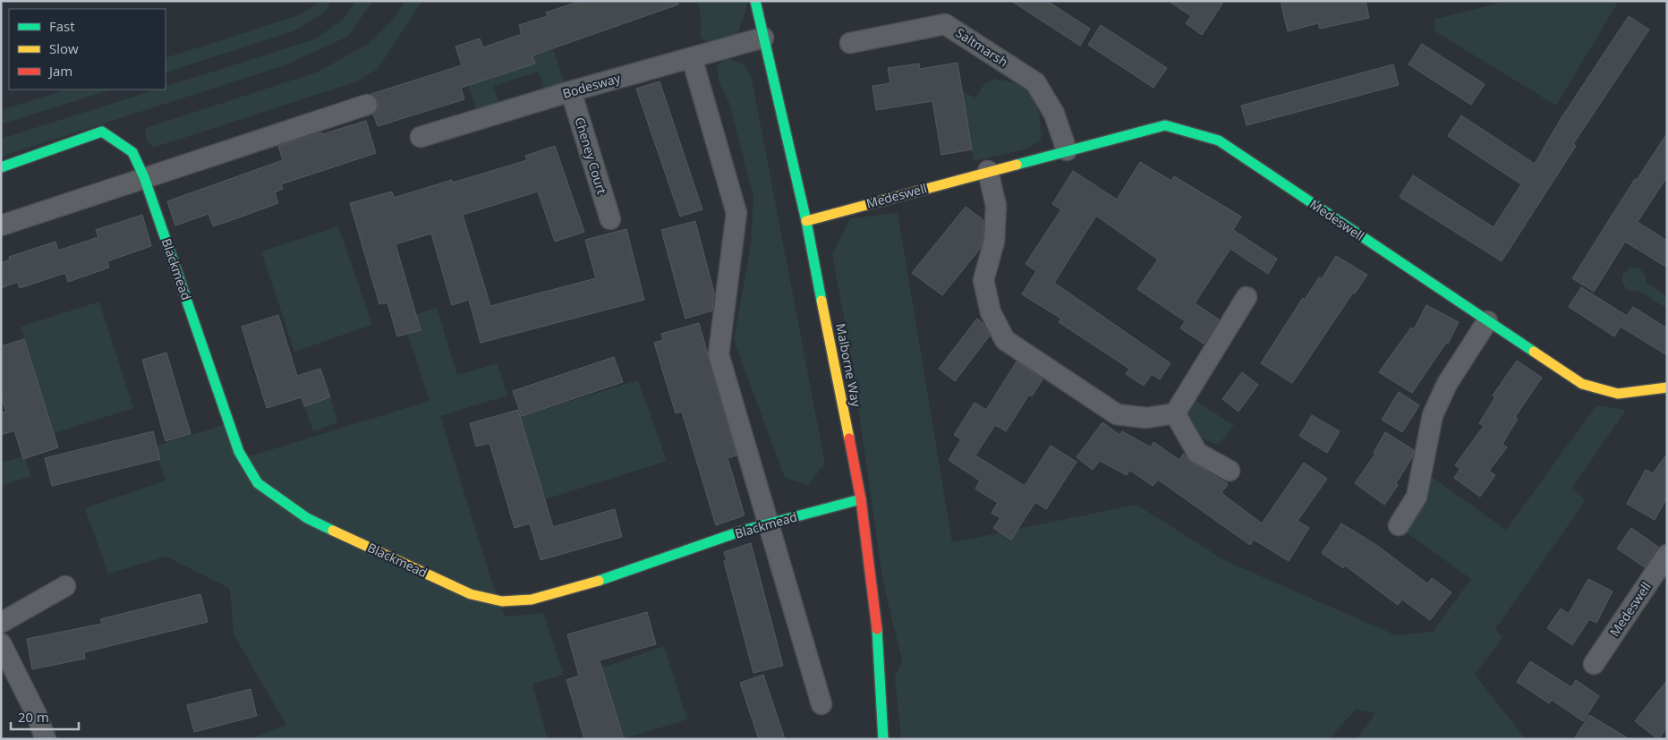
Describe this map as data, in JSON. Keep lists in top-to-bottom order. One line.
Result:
{"streets":{"street":["Saltmarsh","Bodesway","Cheney Court","Medeswell","Blackmead","Malborne Way"]},"crossings":[["Saltmarsh","Medeswell"],["Bodesway","Cheney Court"],["Bodesway","Malborne Way"],["Medeswell","Malborne Way"],["Blackmead","Malborne Way"]],"legend":["Fast","Slow","Jam"],"scale_bar":"20 m"}
